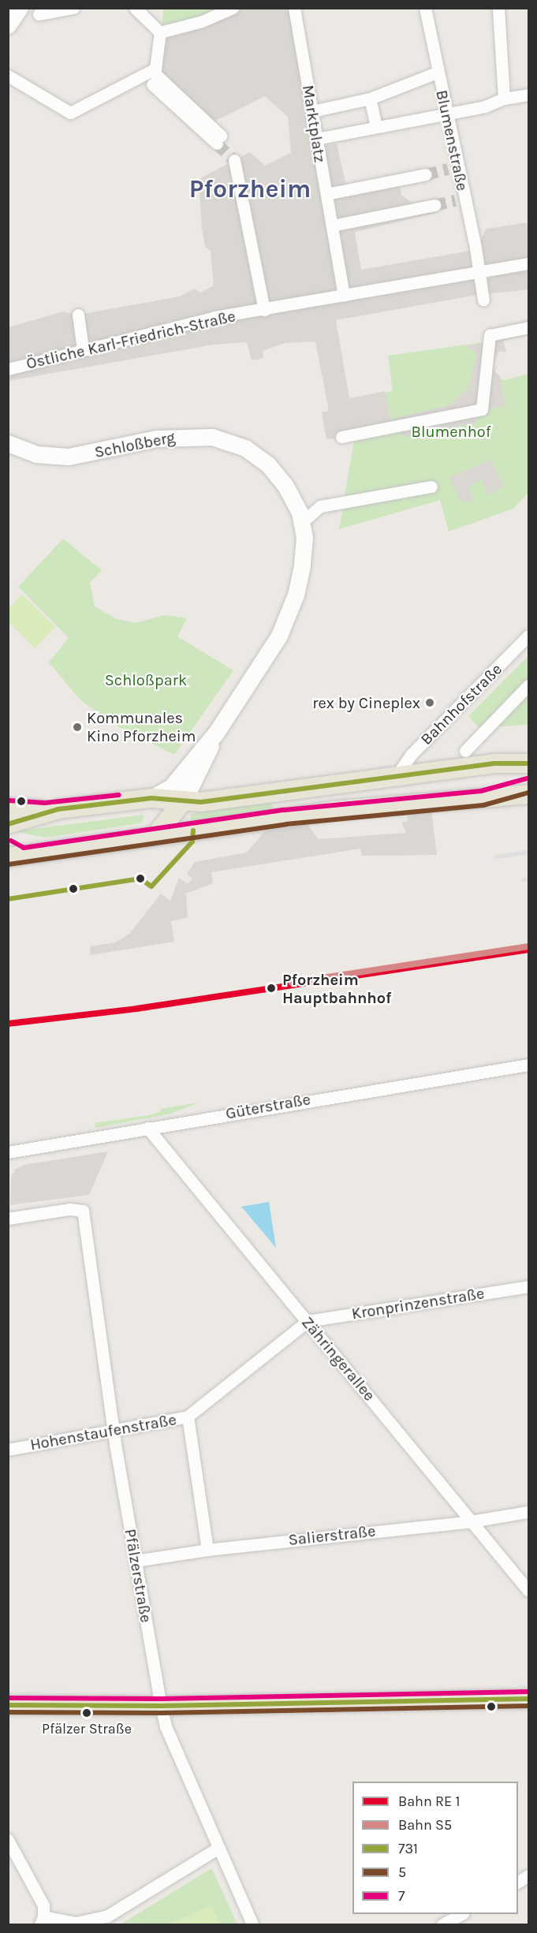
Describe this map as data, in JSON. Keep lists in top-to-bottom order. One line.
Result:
{"streets":{"main road":["Schloßberg"],"street":["Marktplatz","Blumenstraße","Östliche Karl-Friedrich-Straße","Bahnhofstraße","Güterstraße","Kronprinzenstraße","Zähringerallee","Hohenstaufenstraße","Salierstraße","Pfälzerstraße"]},"crossings":[["Marktplatz","Östliche Karl-Friedrich-Straße"],["Blumenstraße","Östliche Karl-Friedrich-Straße"],["Güterstraße","Zähringerallee"],["Kronprinzenstraße","Zähringerallee"],["Kronprinzenstraße","Hohenstaufenstraße"],["Zähringerallee","Hohenstaufenstraße"],["Zähringerallee","Salierstraße"],["Hohenstaufenstraße","Pfälzerstraße"],["Salierstraße","Pfälzerstraße"]],"districts":["Pforzheim"],"parks":["Blumenhof","Schloßpark"],"places":["rex by Cineplex","Kommunales Kino Pforzheim","Pforzheim Hauptbahnhof","Pfälzer Straße"],"lines":["transit line 731","transit line 7","transit line 5","rail line S5"],"legend":["Bahn RE 1","Bahn S5","731","5","7"]}
